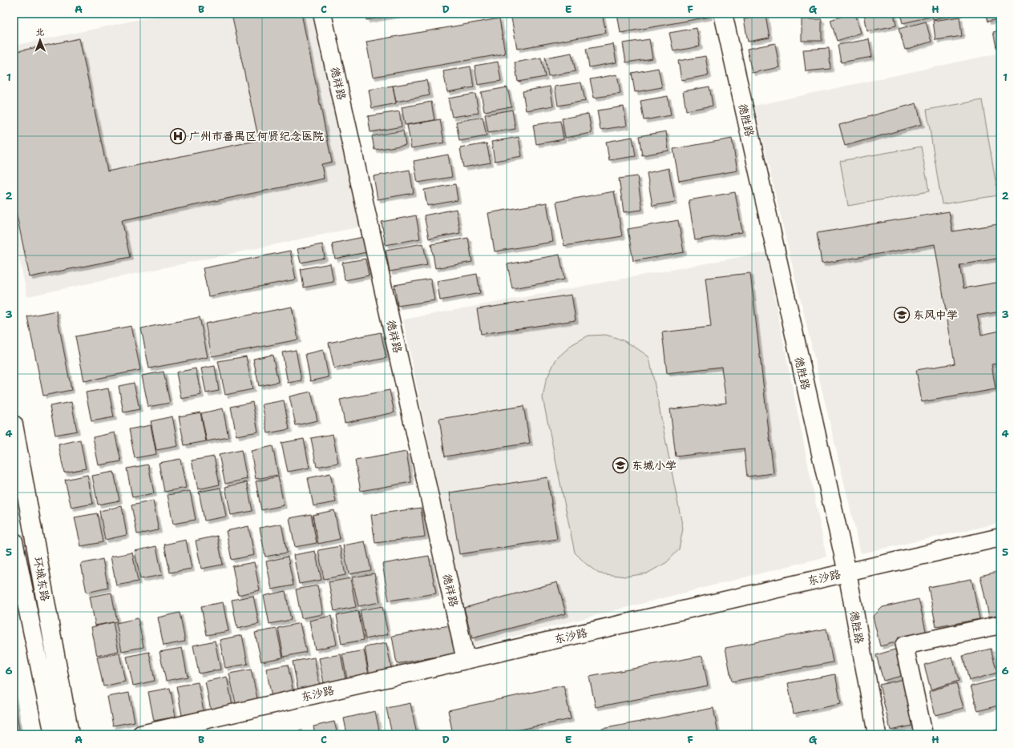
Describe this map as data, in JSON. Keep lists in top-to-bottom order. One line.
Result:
{"streets":{"street":["德祥路","德胜路","东沙路","环城东路"]},"crossings":[["德祥路","东沙路"],["德胜路","东沙路"]],"places":{"hospital":["广州市番禺区何贤纪念医院"],"school or university":["东风中学","东城小学"]},"north":"top","grid":{"columns":["A","B","C","D","E","F","G","H"],"rows":["1","2","3","4","5","6"]}}
